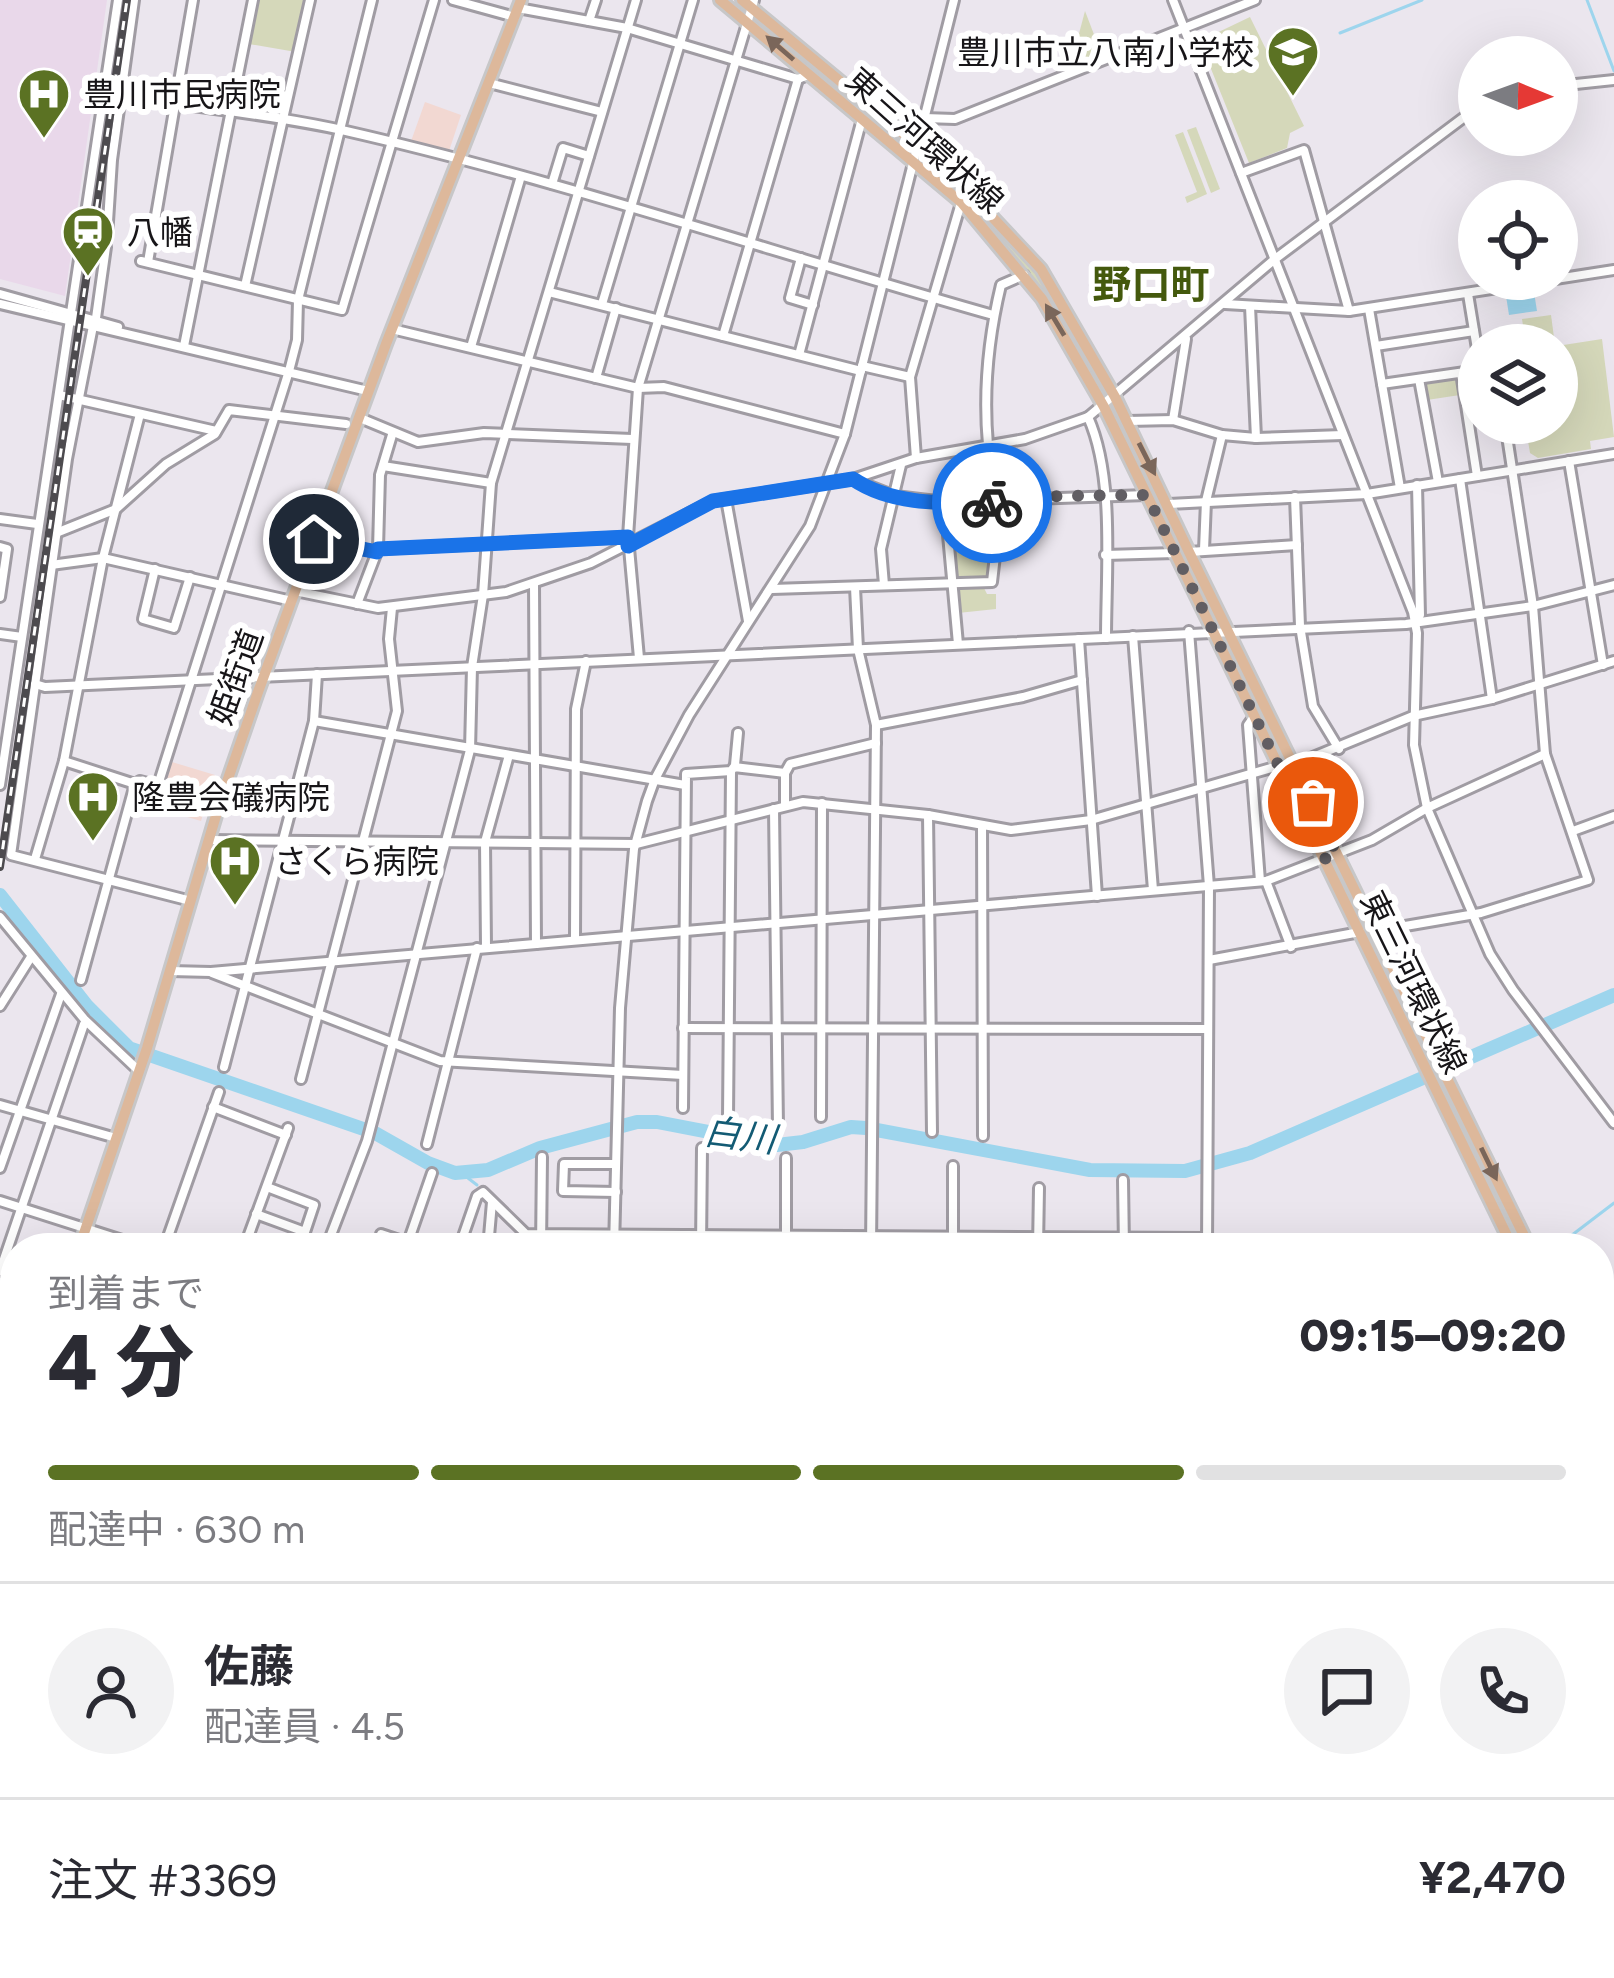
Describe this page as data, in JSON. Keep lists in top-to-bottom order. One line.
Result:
{"streets":{"main road":["東三河環状線","姫街道"]},"districts":["野口町"],"water":["白川"],"places":{"school or university":["豊川市立八南小学校"],"hospital":["豊川市民病院","隆豊会礒病院","さくら病院"],"station":["八幡"]},"north":"right","page":{"heading":["4 分","到着まで","09:15–09:20"],"panel":["佐藤","配達員 · 4.5","注文 #3369","¥2,470"],"bar":"配達中 · 630 m"}}
